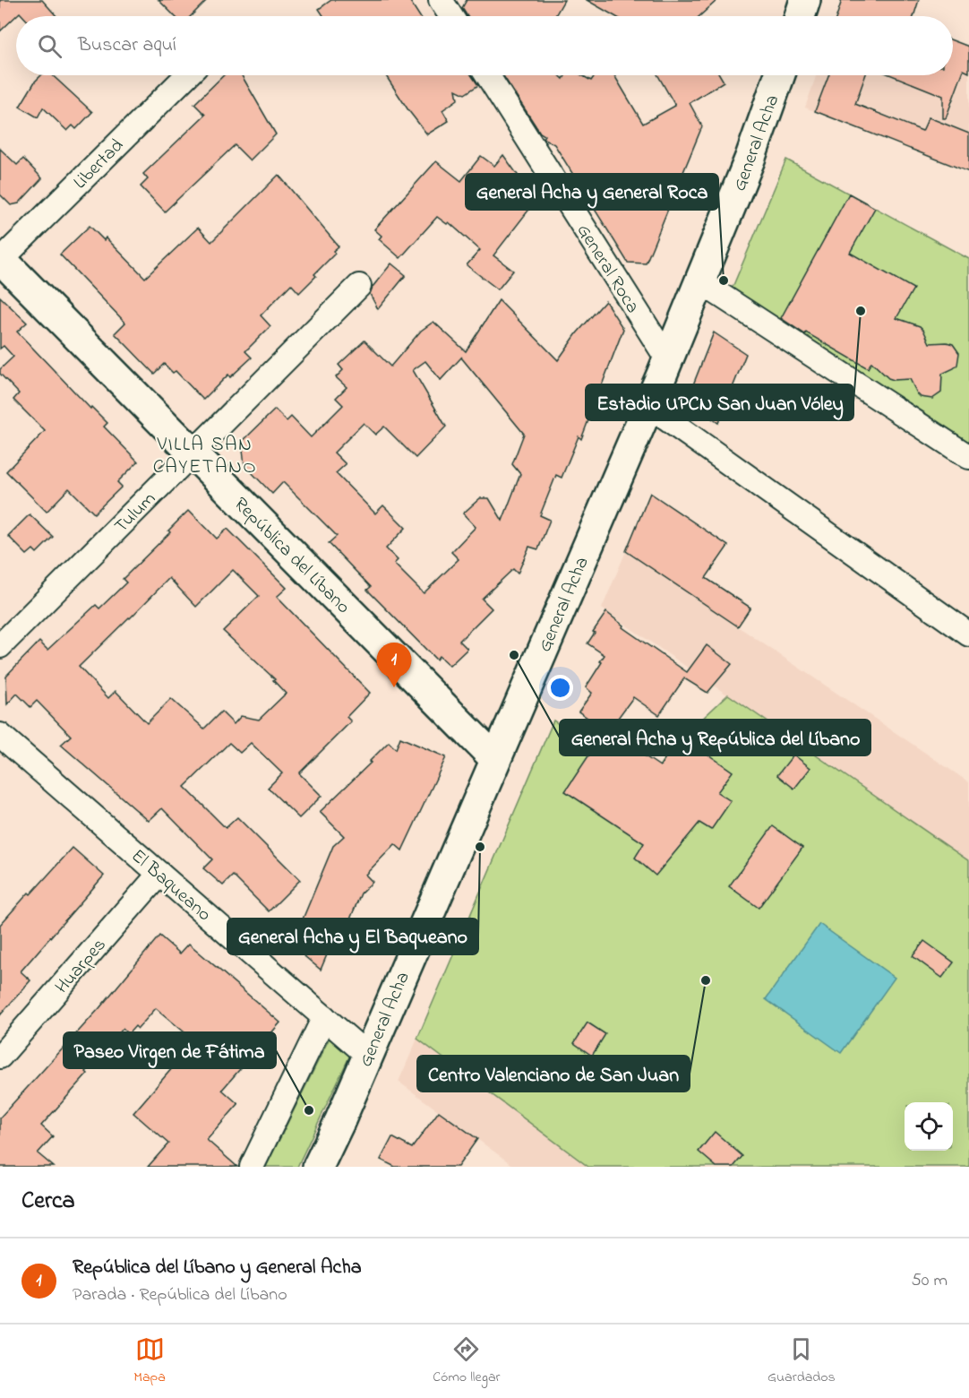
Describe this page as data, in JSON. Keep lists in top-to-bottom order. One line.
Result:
{"streets":{"main road":["General Acha","República del Líbano"],"street":["Libertad","General Roca","Tulum","El Baqueano","Huarpes"]},"crossings":[["General Acha","General Roca"],["General Acha","República del Líbano"],["General Acha","El Baqueano"],["Libertad","República del Líbano"],["Tulum","República del Líbano"],["El Baqueano","Huarpes"]],"districts":["VILLA SAN CAYETANO"],"places":["General Acha y General Roca","Estadio UPCN San Juan Vóley","General Acha y República del Líbano","General Acha y El Baqueano","Centro Valenciano de San Juan","Paseo Virgen de Fátima"],"page":{"search":"Buscar aquí","pins":"1","heading":"Cerca","list":[{"mark":"1","name":"República del Líbano y General Acha","note":"Parada · República del Líbano","value":"50 m"}],"nav":["Mapa","Cómo llegar","Guardados"]}}
